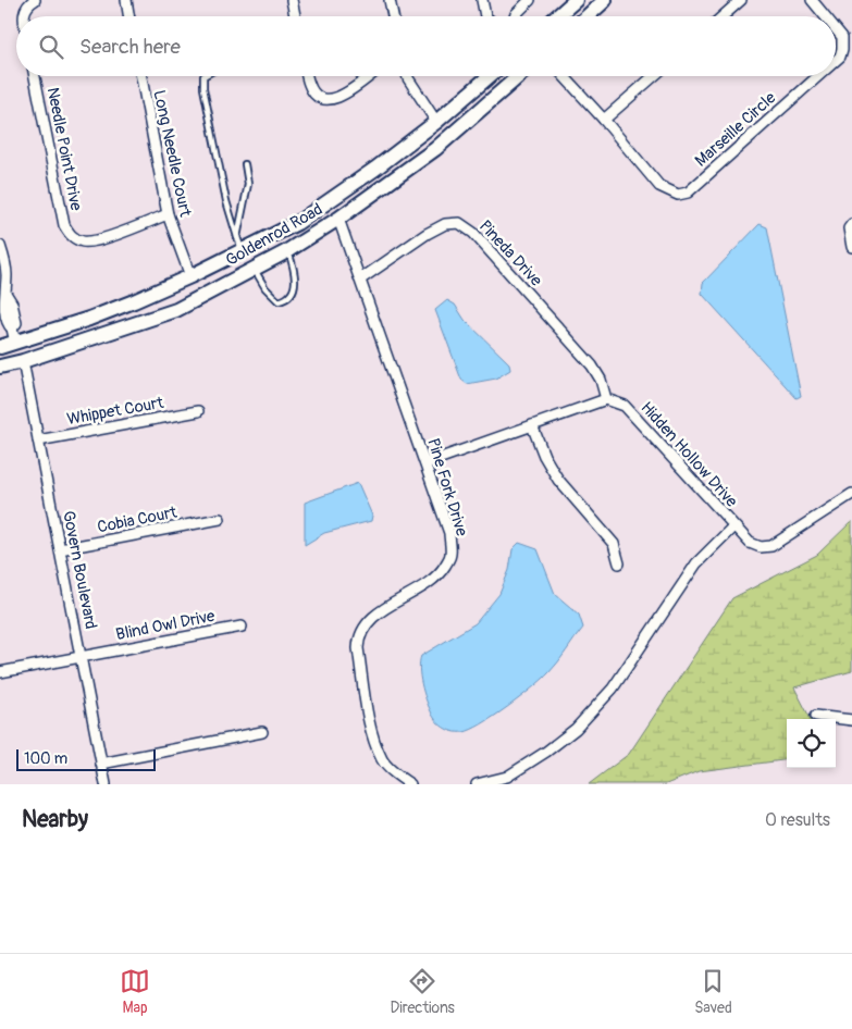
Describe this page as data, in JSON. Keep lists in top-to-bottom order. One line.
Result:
{"streets":{"main road":["Goldenrod Road"],"street":["Marseille Circle","Needle Point Drive","Long Needle Court","Pineda Drive","Whippet Court","Hidden Hollow Drive","Pine Fork Drive","Cobia Court","Govern Boulevard","Blind Owl Drive"]},"crossings":[["Needle Point Drive","Long Needle Court"],["Long Needle Court","Goldenrod Road"],["Goldenrod Road","Pine Fork Drive"],["Goldenrod Road","Govern Boulevard"],["Pineda Drive","Hidden Hollow Drive"],["Pineda Drive","Pine Fork Drive"],["Whippet Court","Govern Boulevard"],["Cobia Court","Govern Boulevard"],["Govern Boulevard","Blind Owl Drive"]],"scale_bar":"100 m","page":{"search":"Search here","scale":"100 m","heading":["Nearby","0 results"],"nav":["Map","Directions","Saved"]}}
